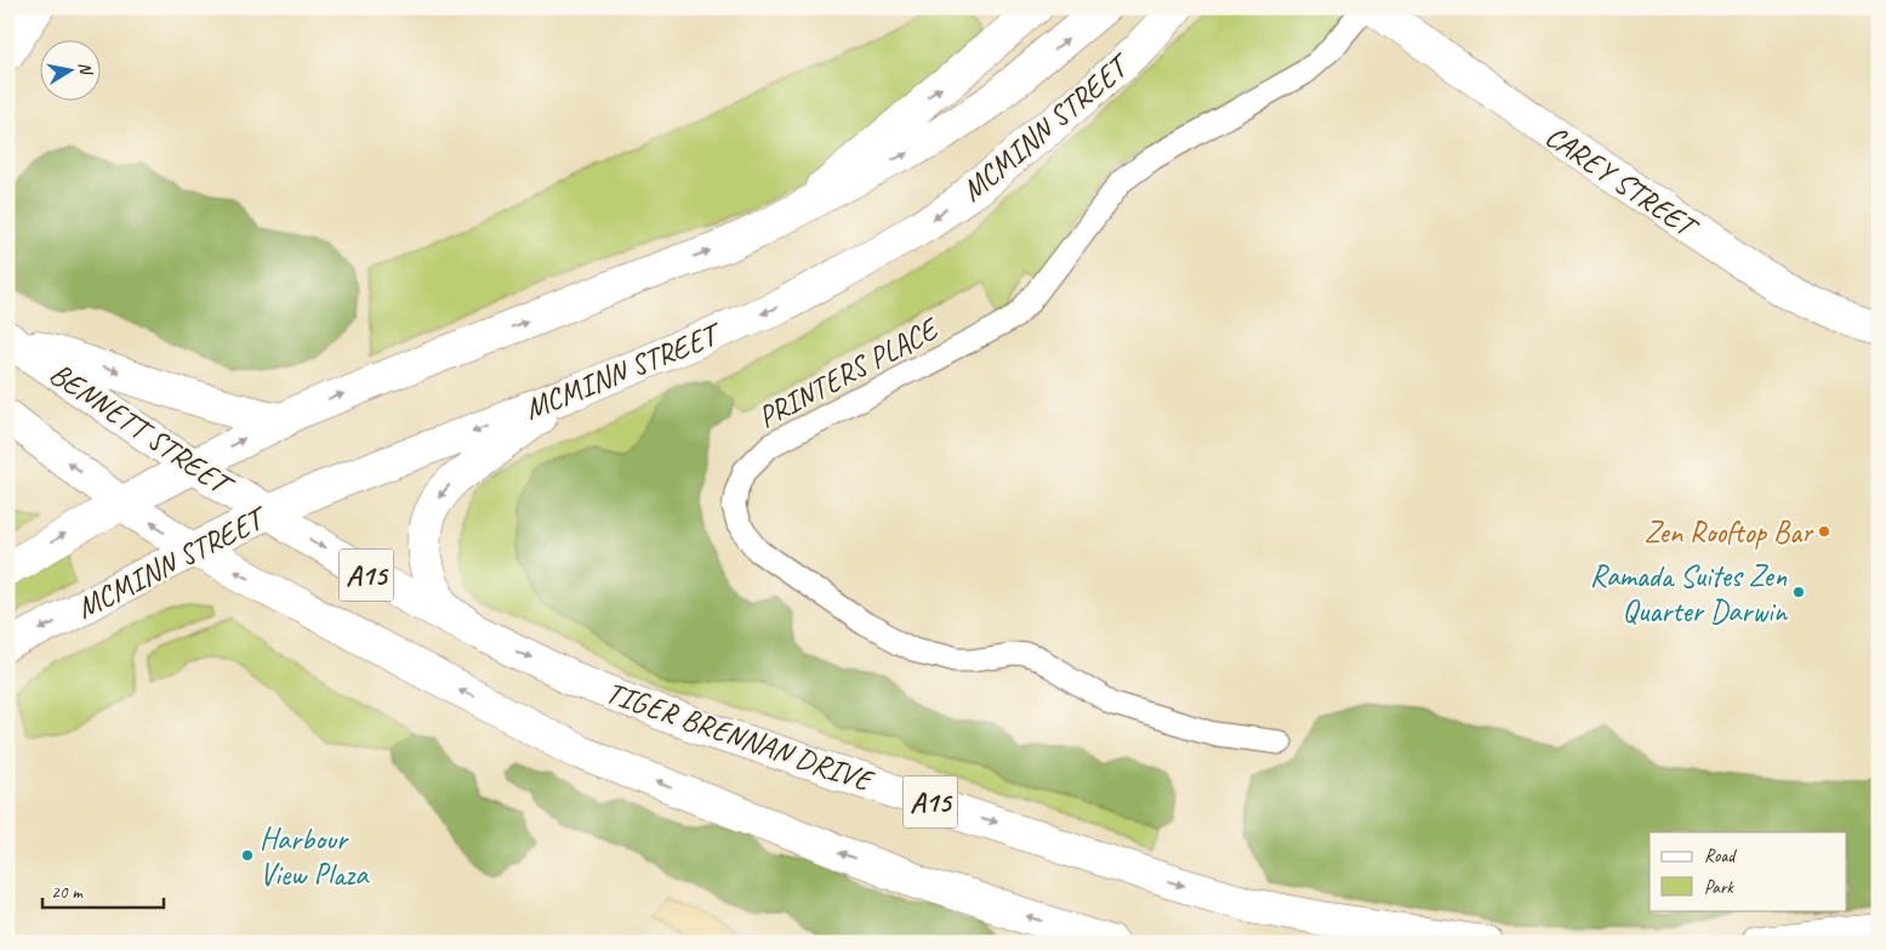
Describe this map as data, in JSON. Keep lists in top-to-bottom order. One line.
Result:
{"streets":{"street":["MCMINN STREET","CAREY STREET","BENNETT STREET","A15","TIGER BRENNAN DRIVE"],"lane":["PRINTERS PLACE"]},"crossings":[["MCMINN STREET","BENNETT STREET"],["MCMINN STREET","A15"],["MCMINN STREET","TIGER BRENNAN DRIVE"],["BENNETT STREET","TIGER BRENNAN DRIVE"]],"places":["Zen Rooftop Bar","Ramada Suites Zen Quarter Darwin","Harbour View Plaza"],"legend":["Road","Park"],"scale_bar":"20 m","north":"right"}
